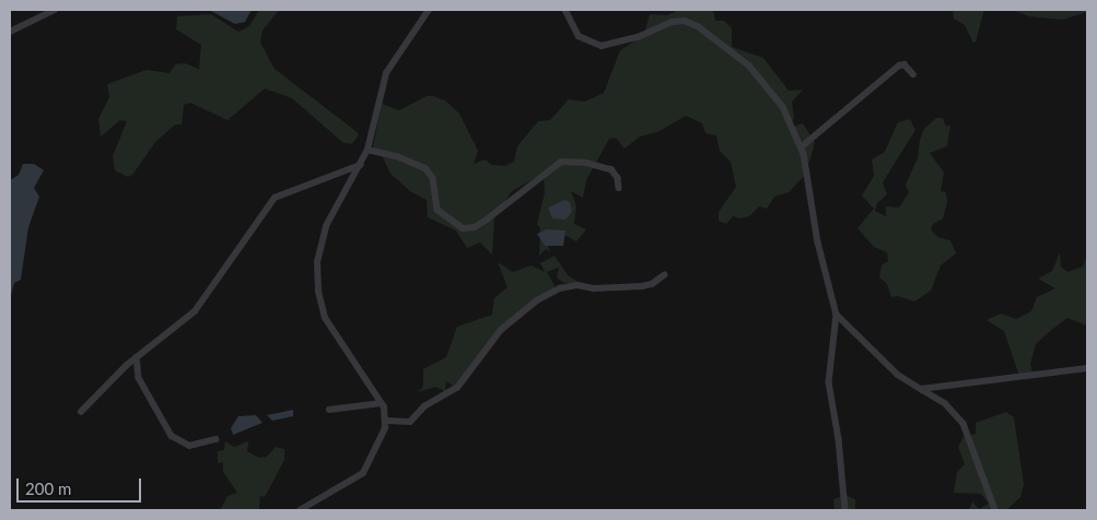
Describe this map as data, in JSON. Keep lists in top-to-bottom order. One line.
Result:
{"scale_bar":"200 m"}
